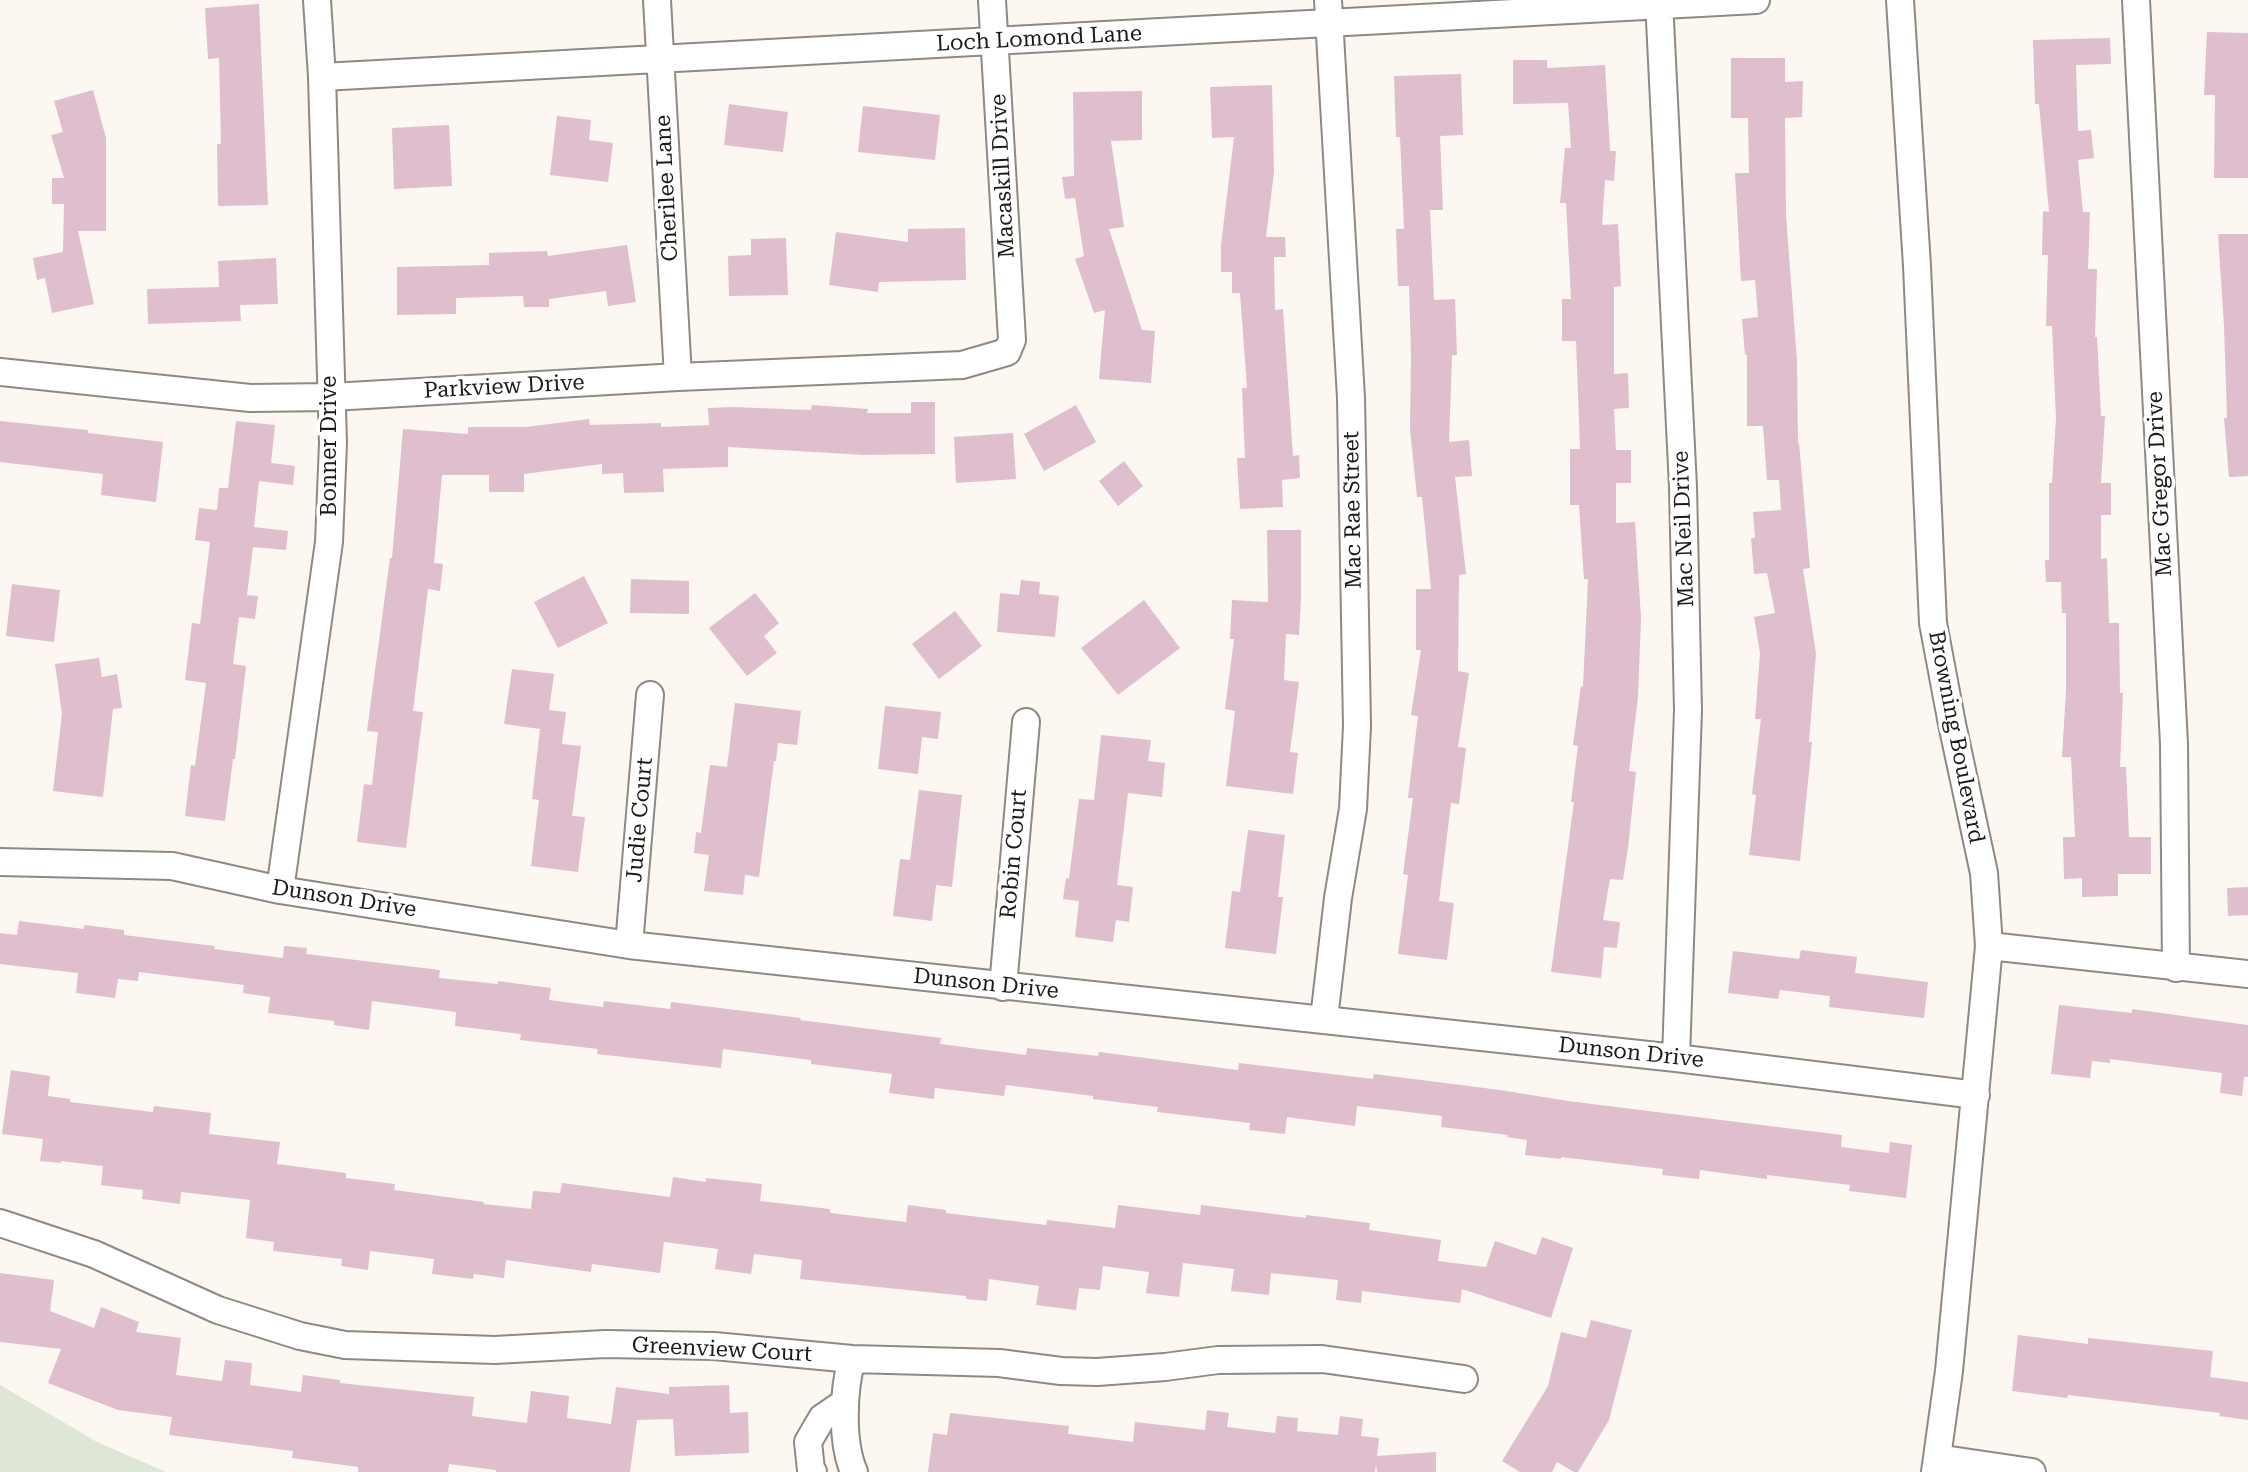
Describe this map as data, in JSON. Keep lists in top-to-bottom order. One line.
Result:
{"streets":{"street":["Loch Lomond Lane","Macaskill Drive","Cherilee Lane","Parkview Drive","Bonner Drive","Mac Gregor Drive","Mac Rae Street","Mac Neil Drive","Browning Boulevard","Judie Court","Robin Court","Dunson Drive","Greenview Court"]},"crossings":[["Loch Lomond Lane","Macaskill Drive"],["Loch Lomond Lane","Cherilee Lane"],["Loch Lomond Lane","Bonner Drive"],["Loch Lomond Lane","Mac Rae Street"],["Loch Lomond Lane","Mac Neil Drive"],["Macaskill Drive","Parkview Drive"],["Cherilee Lane","Parkview Drive"],["Parkview Drive","Bonner Drive"],["Bonner Drive","Dunson Drive"],["Mac Rae Street","Dunson Drive"],["Mac Neil Drive","Dunson Drive"],["Browning Boulevard","Dunson Drive"],["Judie Court","Dunson Drive"],["Robin Court","Dunson Drive"]]}
